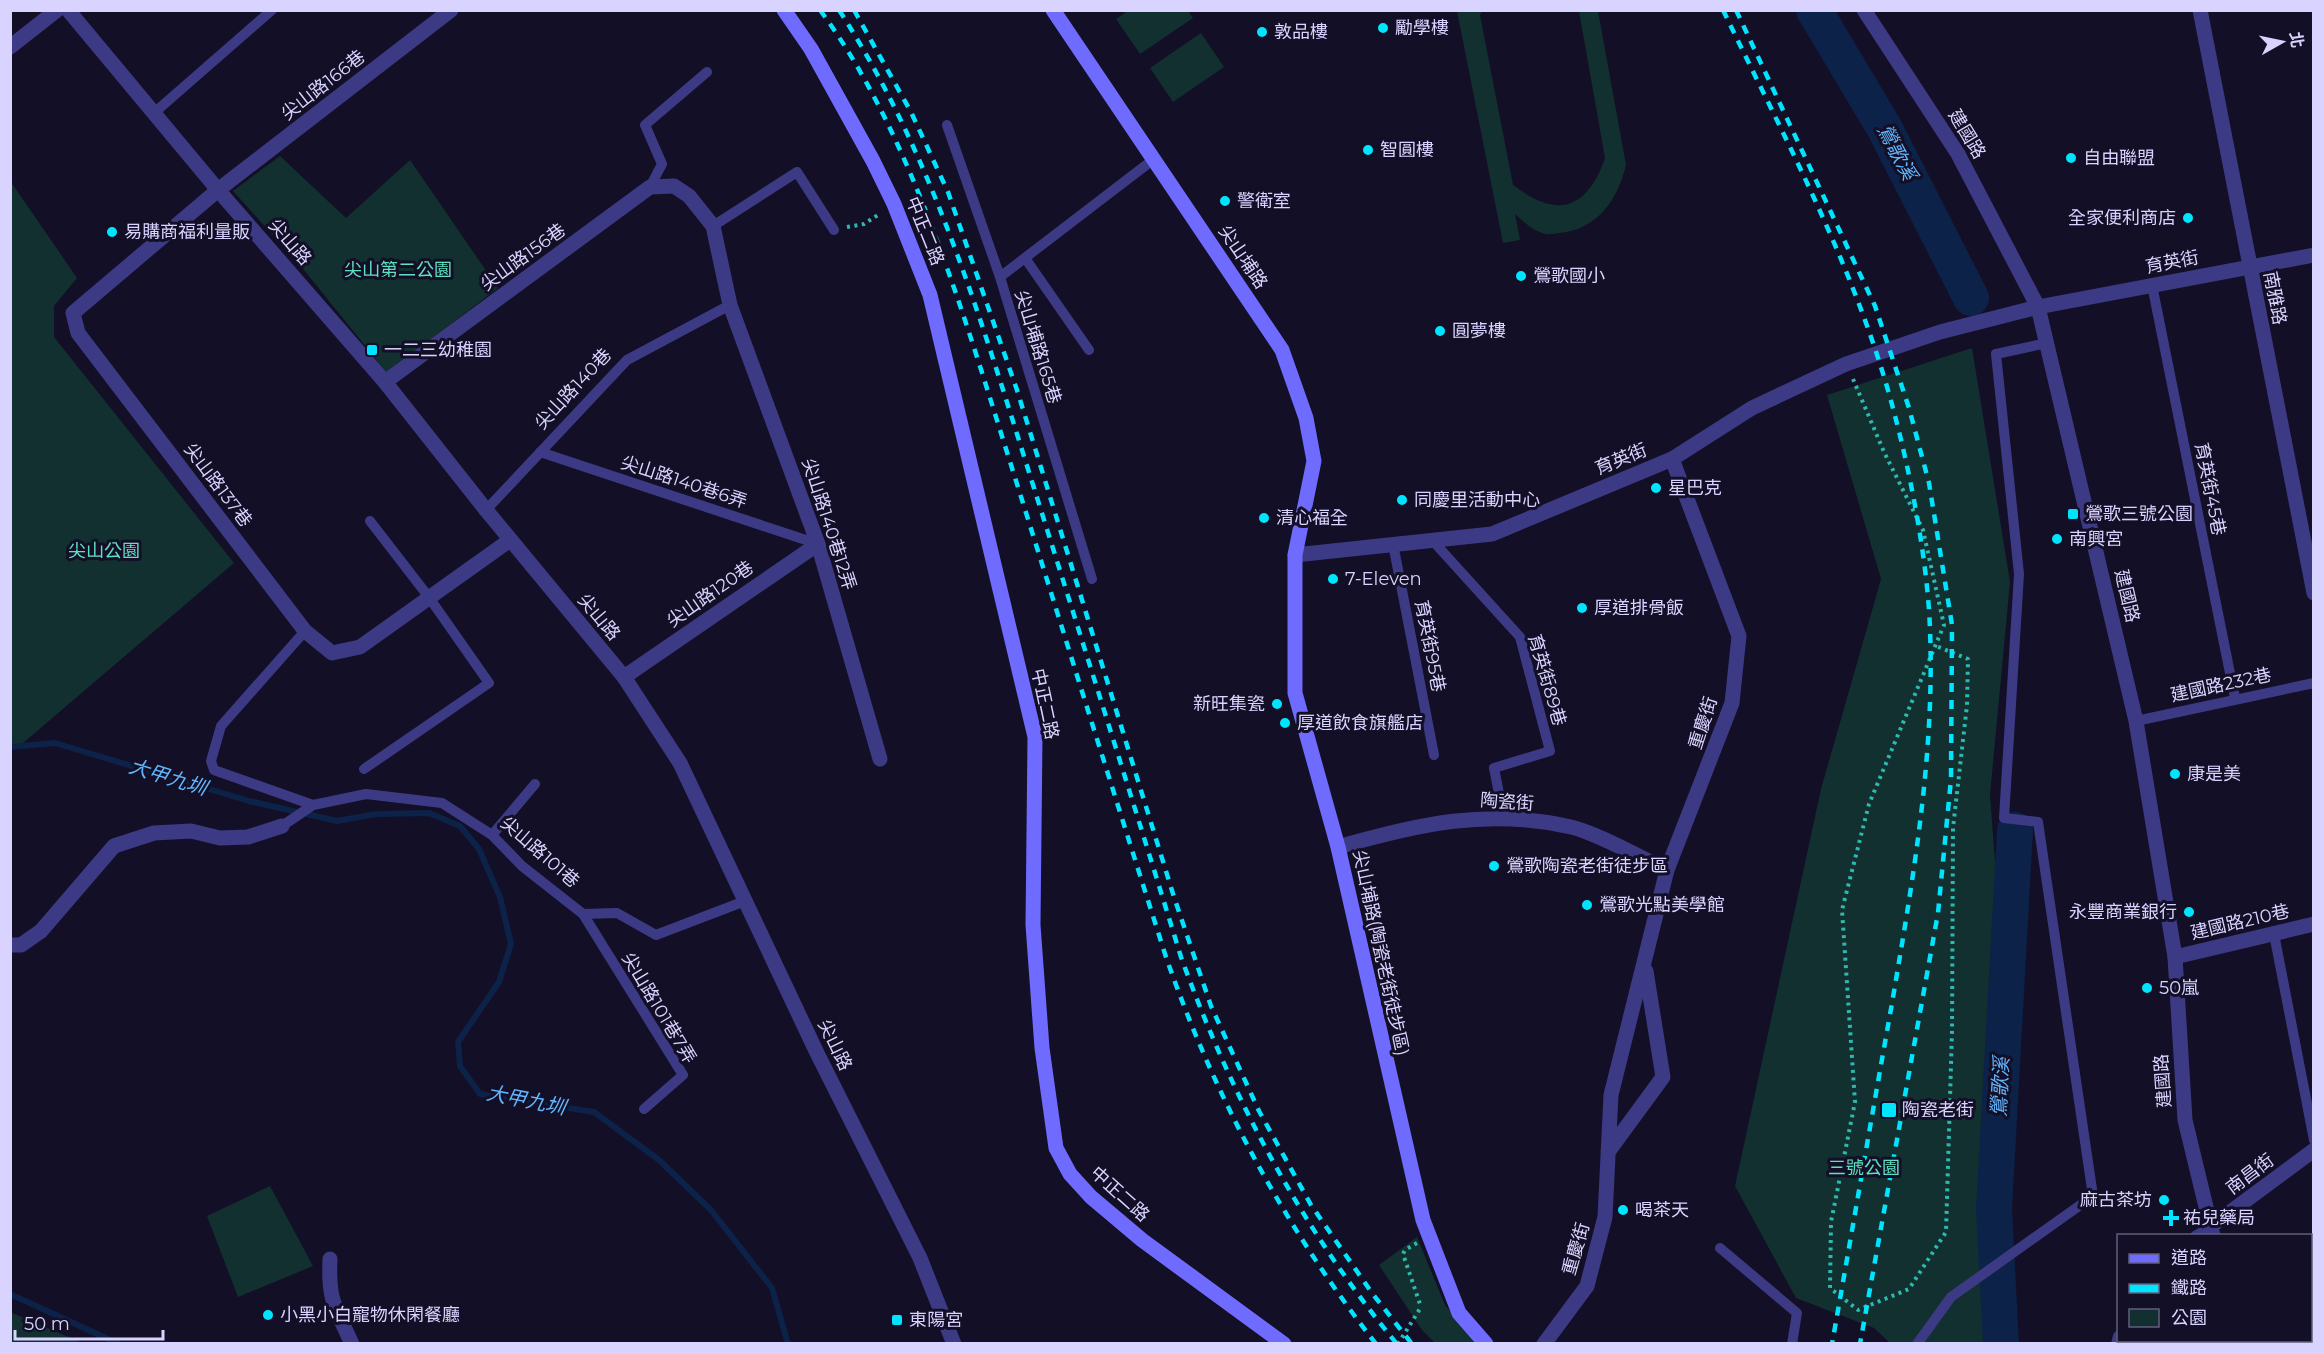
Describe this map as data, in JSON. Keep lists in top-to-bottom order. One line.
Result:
{"streets":{"main road":["中正二路","尖山埔路","尖山埔路(陶瓷老街徒步區)"],"street":["尖山路166巷","建國路","尖山路","尖山路156巷","育英街","南雅路","尖山路137巷","尖山路140巷12弄","尖山路120巷","重慶街","陶瓷街","建國路210巷","南昌街"],"lane":["尖山埔路165巷","尖山路140巷","尖山路140巷6弄","育英街45巷","育英街95巷","育英街89巷","建國路232巷","尖山路101巷","尖山路101巷7弄"]},"crossings":[["尖山路166巷","尖山路"],["尖山路166巷","尖山路137巷"],["建國路","育英街"],["建國路","建國路232巷"],["建國路","建國路210巷"],["建國路","南昌街"],["尖山路","尖山路156巷"],["尖山路","尖山路140巷"],["尖山路","尖山路137巷"],["尖山路","尖山路120巷"],["尖山路","尖山路101巷"],["尖山埔路","育英街"],["尖山埔路","尖山埔路165巷"],["尖山埔路","尖山埔路(陶瓷老街徒步區)"],["育英街","南雅路"],["育英街","育英街45巷"],["育英街","育英街95巷"],["育英街","育英街89巷"],["育英街","重慶街"],["育英街","尖山埔路(陶瓷老街徒步區)"],["尖山路140巷","尖山路140巷6弄"],["尖山路140巷","尖山路140巷12弄"],["尖山路140巷6弄","尖山路140巷12弄"],["尖山路140巷6弄","尖山路120巷"],["育英街45巷","建國路232巷"],["尖山路140巷12弄","尖山路120巷"],["育英街89巷","陶瓷街"],["重慶街","陶瓷街"],["陶瓷街","尖山埔路(陶瓷老街徒步區)"],["尖山路101巷","尖山路101巷7弄"]],"water":["鶯歌溪","大甲九圳"],"parks":["尖山第二公園","尖山公園","三號公園"],"places":{"other":["勵學樓","敦品樓","智圓樓","自由聯盟","警衛室","全家便利商店","易購商福利量販","鶯歌國小","圓夢樓","星巴克","同慶里活動中心","清心福全","南興宮","7-Eleven","厚道排骨飯","新旺集瓷","厚道飲食旗艦店","康是美","鶯歌陶瓷老街徒步區","鶯歌光點美學館","永豐商業銀行","50嵐","麻古茶坊","喝茶天","小黑小白寵物休閑餐廳"],"transit":["一二三幼稚園","鶯歌三號公園","陶瓷老街","東陽宮"],"health":["祐兒藥局"]},"legend":["道路","鐵路","公園"],"scale_bar":"50 m","north":"right"}
